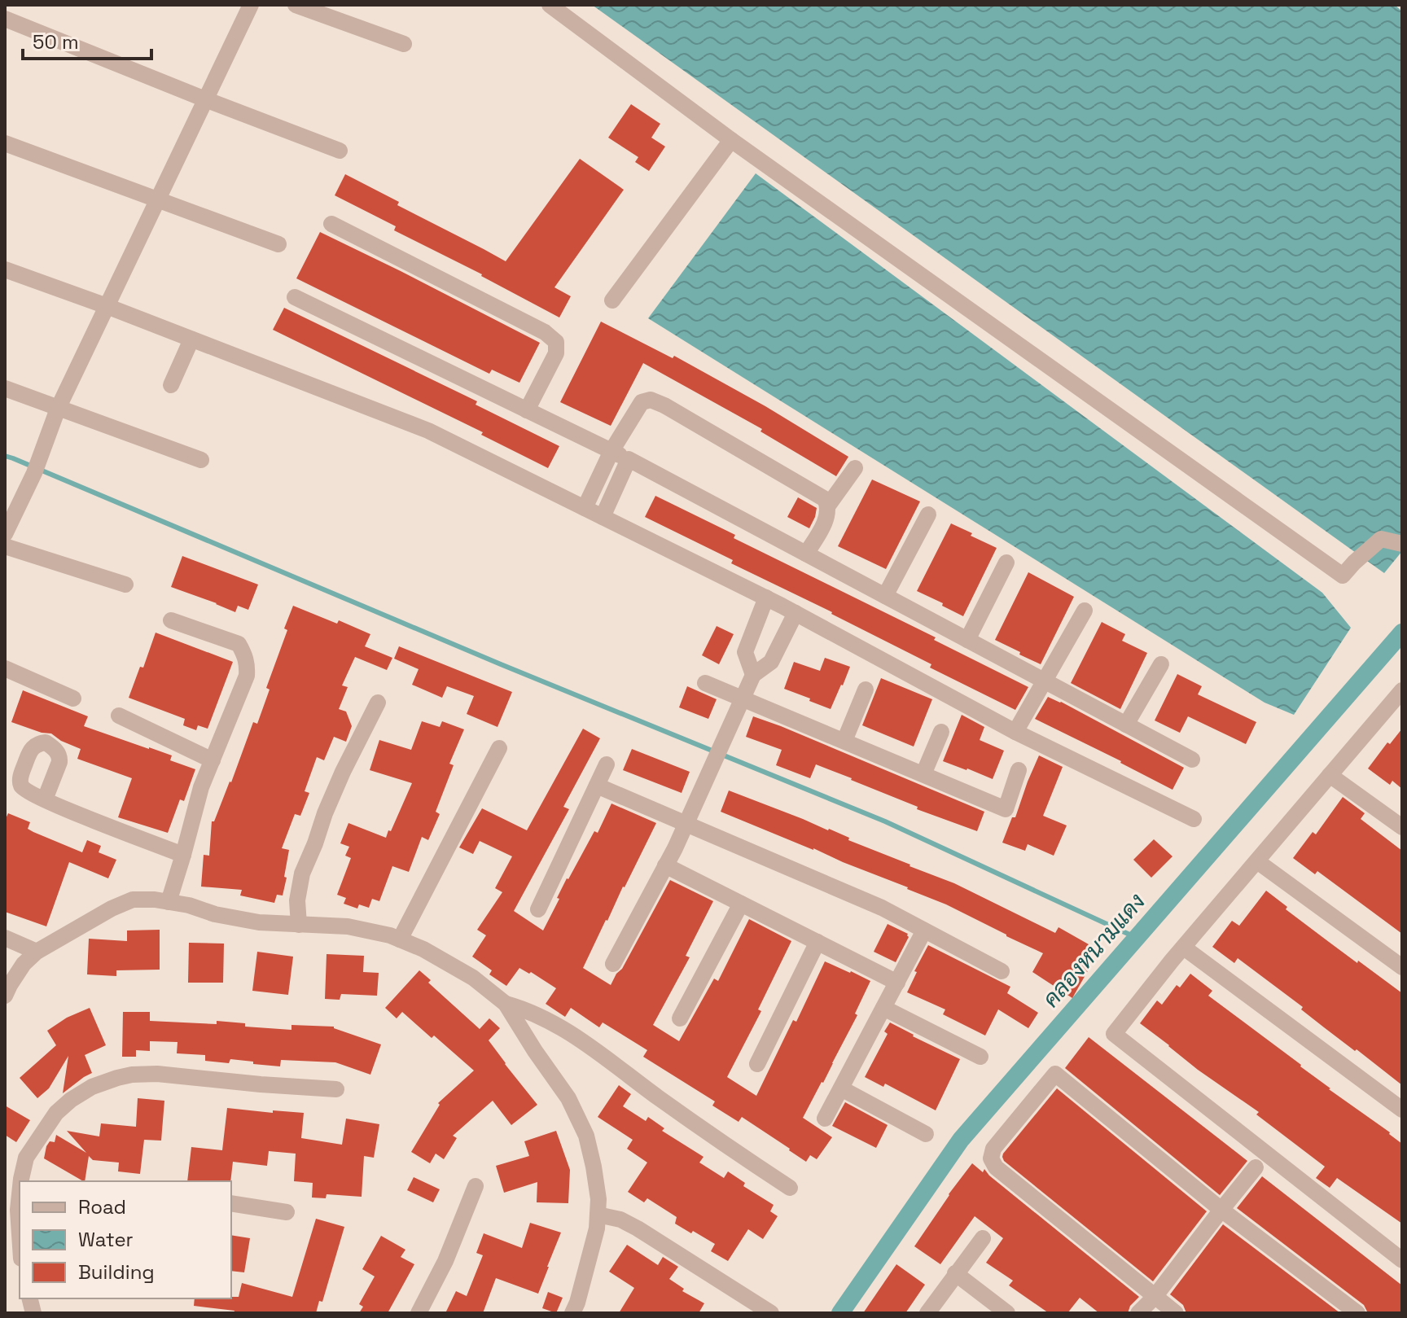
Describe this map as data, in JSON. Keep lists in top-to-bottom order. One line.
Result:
{"water":["คลองหนามแดง"],"legend":["Road","Water","Building"],"scale_bar":"50 m"}
